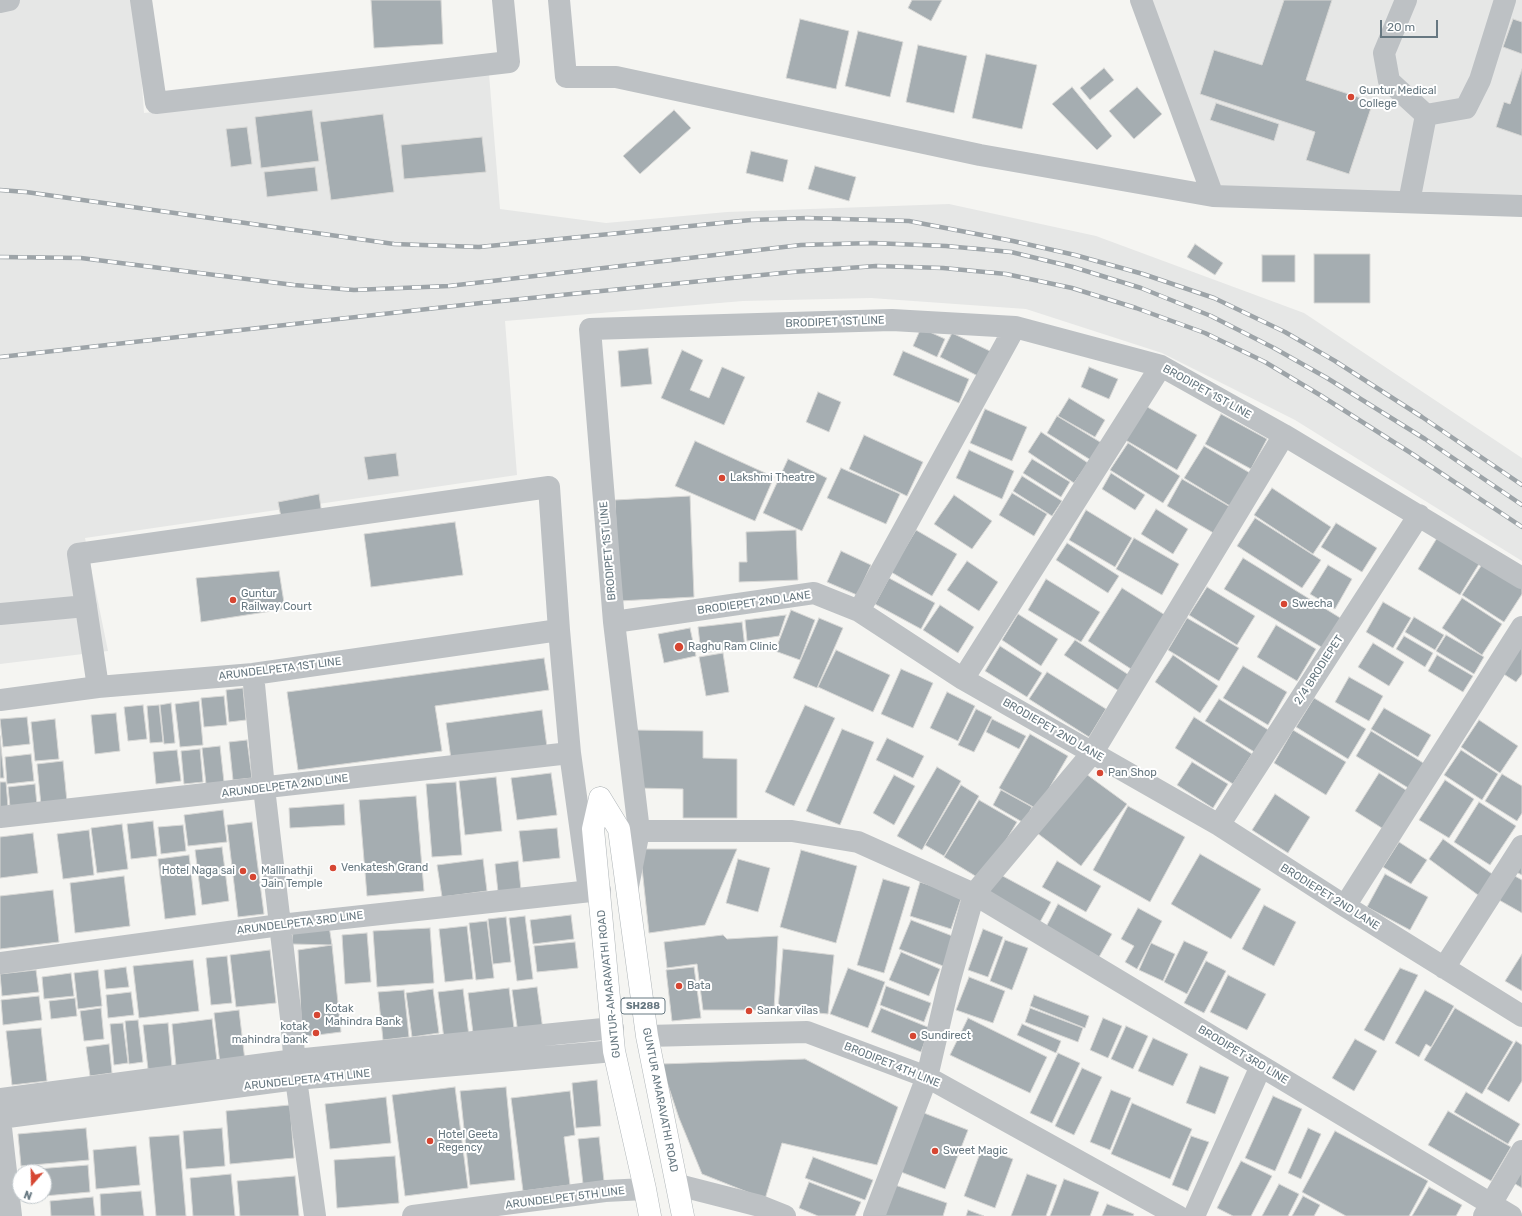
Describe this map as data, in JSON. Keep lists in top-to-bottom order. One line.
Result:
{"streets":{"main road":["GUNTUR-AMARAVATHI ROAD","SH288","GUNTUR AMARAVATHI ROAD"],"street":["BRODIPET 1ST LINE","BRODIEPET 2ND LANE","ARUNDELPETA 1ST LINE","2/4 BRODIEPET","ARUNDELPETA 2ND LINE","ARUNDELPETA 3RD LINE","BRODIPET 3RD LINE","BRODIPET 4TH LINE","ARUNDELPETA 4TH LINE","ARUNDELPET 5TH LINE"]},"crossings":[["BRODIPET 1ST LINE","BRODIEPET 2ND LANE"],["BRODIPET 1ST LINE","2/4 BRODIEPET"],["BRODIPET 1ST LINE","BRODIPET 3RD LINE"],["BRODIPET 1ST LINE","GUNTUR AMARAVATHI ROAD"],["BRODIEPET 2ND LANE","2/4 BRODIEPET"],["ARUNDELPETA 3RD LINE","GUNTUR-AMARAVATHI ROAD"],["GUNTUR-AMARAVATHI ROAD","ARUNDELPETA 4TH LINE"],["GUNTUR-AMARAVATHI ROAD","GUNTUR AMARAVATHI ROAD"],["GUNTUR-AMARAVATHI ROAD","ARUNDELPET 5TH LINE"],["BRODIPET 4TH LINE","GUNTUR AMARAVATHI ROAD"]],"places":["Guntur Medical College","Lakshmi Theatre","Guntur Railway Court","Swecha","Raghu Ram Clinic","Pan Shop","Venkatesh Grand","Hotel Naga sai","Mallinathji Jain Temple","Bata","Sankar vilas","Kotak Mahindra Bank","kotak mahindra bank","Sundirect","Hotel Geeta Regency","Sweet Magic"],"scale_bar":"20 m","north":"bottom"}
